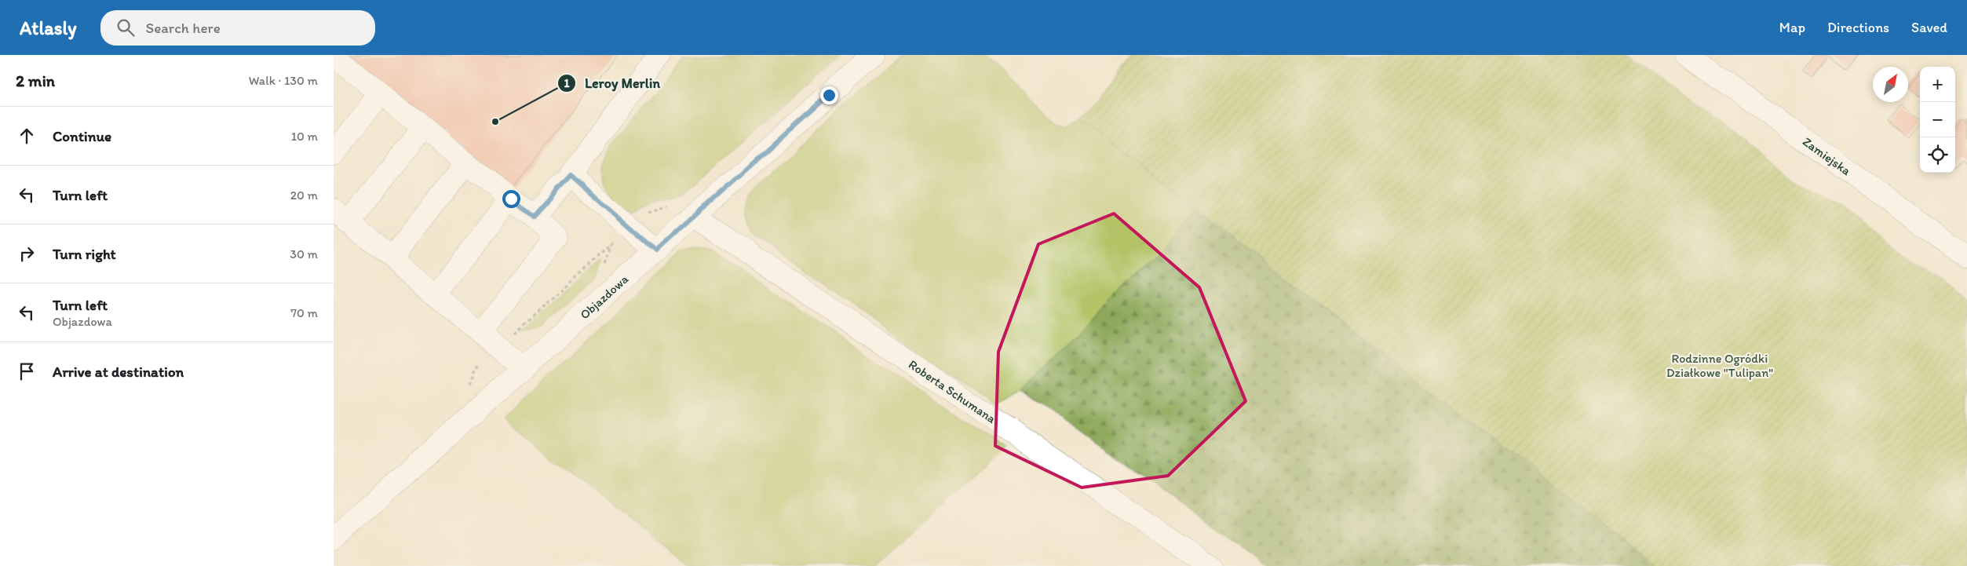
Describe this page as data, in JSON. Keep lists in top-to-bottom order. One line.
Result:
{"streets":{"street":["Zamiejska","Objazdowa","Roberta Schumana"]},"crossings":[["Objazdowa","Roberta Schumana"]],"parks":["Rodzinne Ogródki Działkowe \"Tulipan\""],"places":["Leroy Merlin"],"north":"top right","page":{"header":"Atlasly","search":"Search here","nav":["Map","Directions","Saved"],"heading":["2 min","Walk · 130 m"],"map_buttons":["+","−"],"list":[["Continue","10 m"],["Turn left","20 m"],["Turn right","30 m"],["Turn left","Objazdowa","70 m"],"Arrive at destination"]}}
